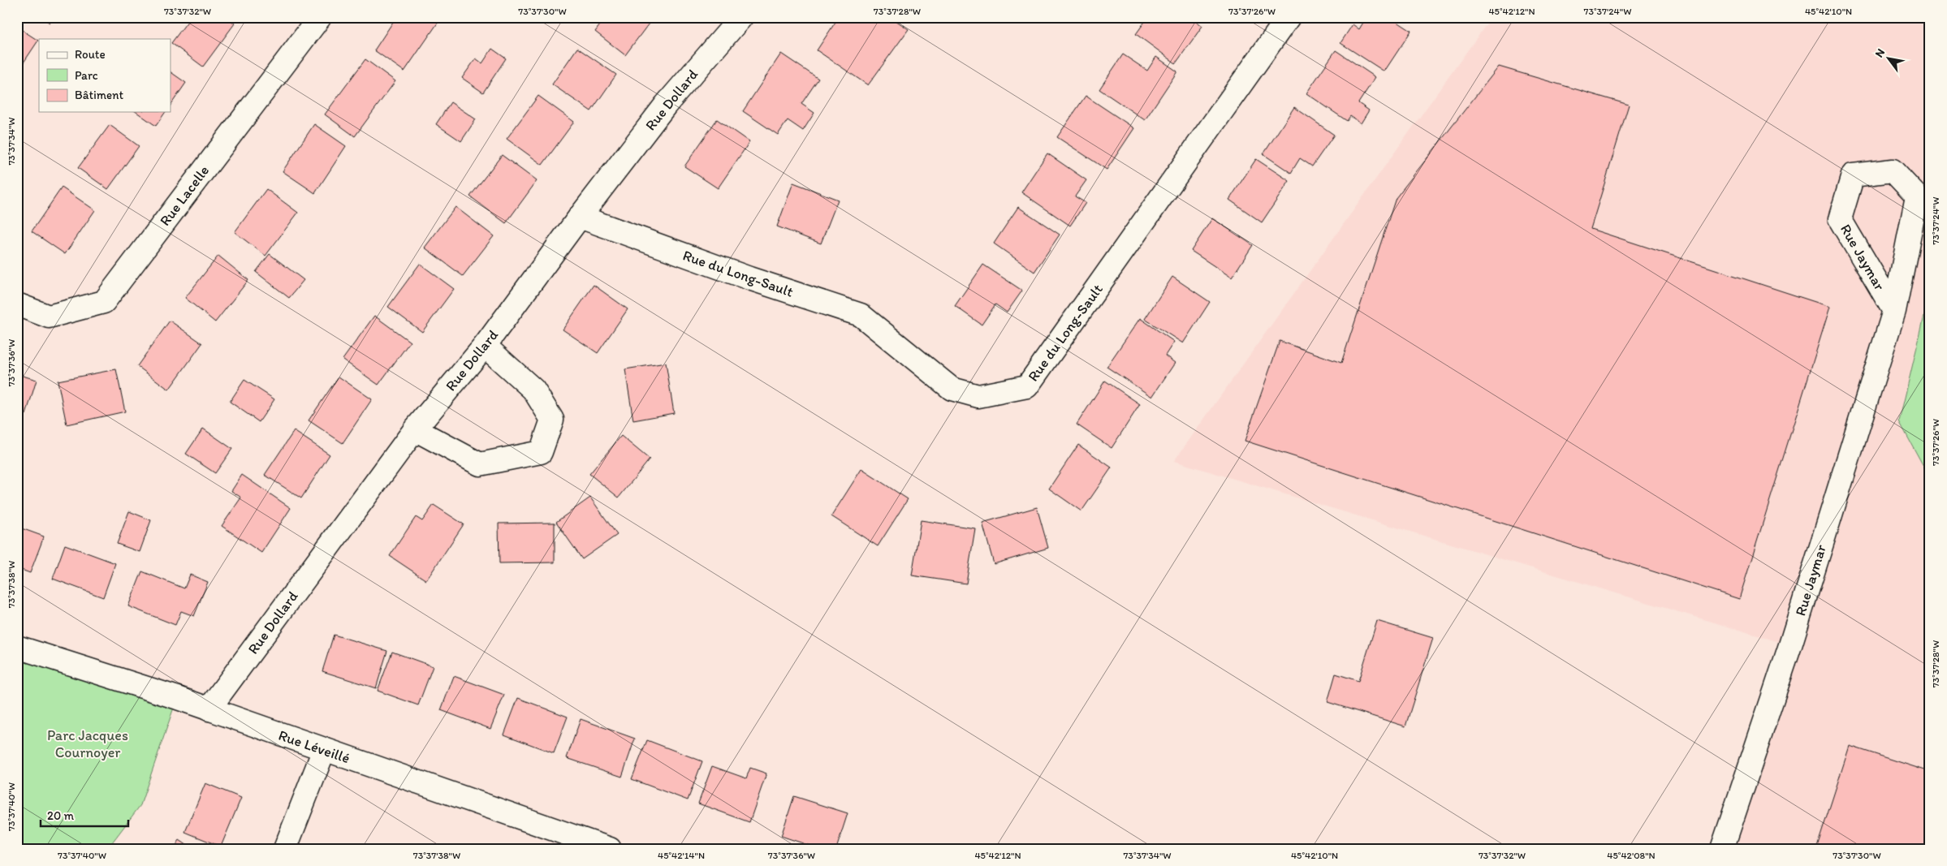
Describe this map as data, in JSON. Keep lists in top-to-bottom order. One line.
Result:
{"streets":{"street":["Rue Dollard","Rue Lacelle","Rue Jaymar","Rue du Long-Sault","Rue Léveillé"]},"crossings":[["Rue Dollard","Rue du Long-Sault"],["Rue Dollard","Rue Léveillé"]],"parks":["Parc Jacques Cournoyer"],"legend":["Route","Parc","Bâtiment"],"scale_bar":"20 m","north":"top left","coordinates":["73°37'32\"W","73°37'30\"W","73°37'28\"W","73°37'26\"W","45°42'12\"N","73°37'24\"W","45°42'10\"N","73°37'34\"W","73°37'36\"W","73°37'38\"W","73°37'40\"W","45°42'14\"N","45°42'08\"N"]}
